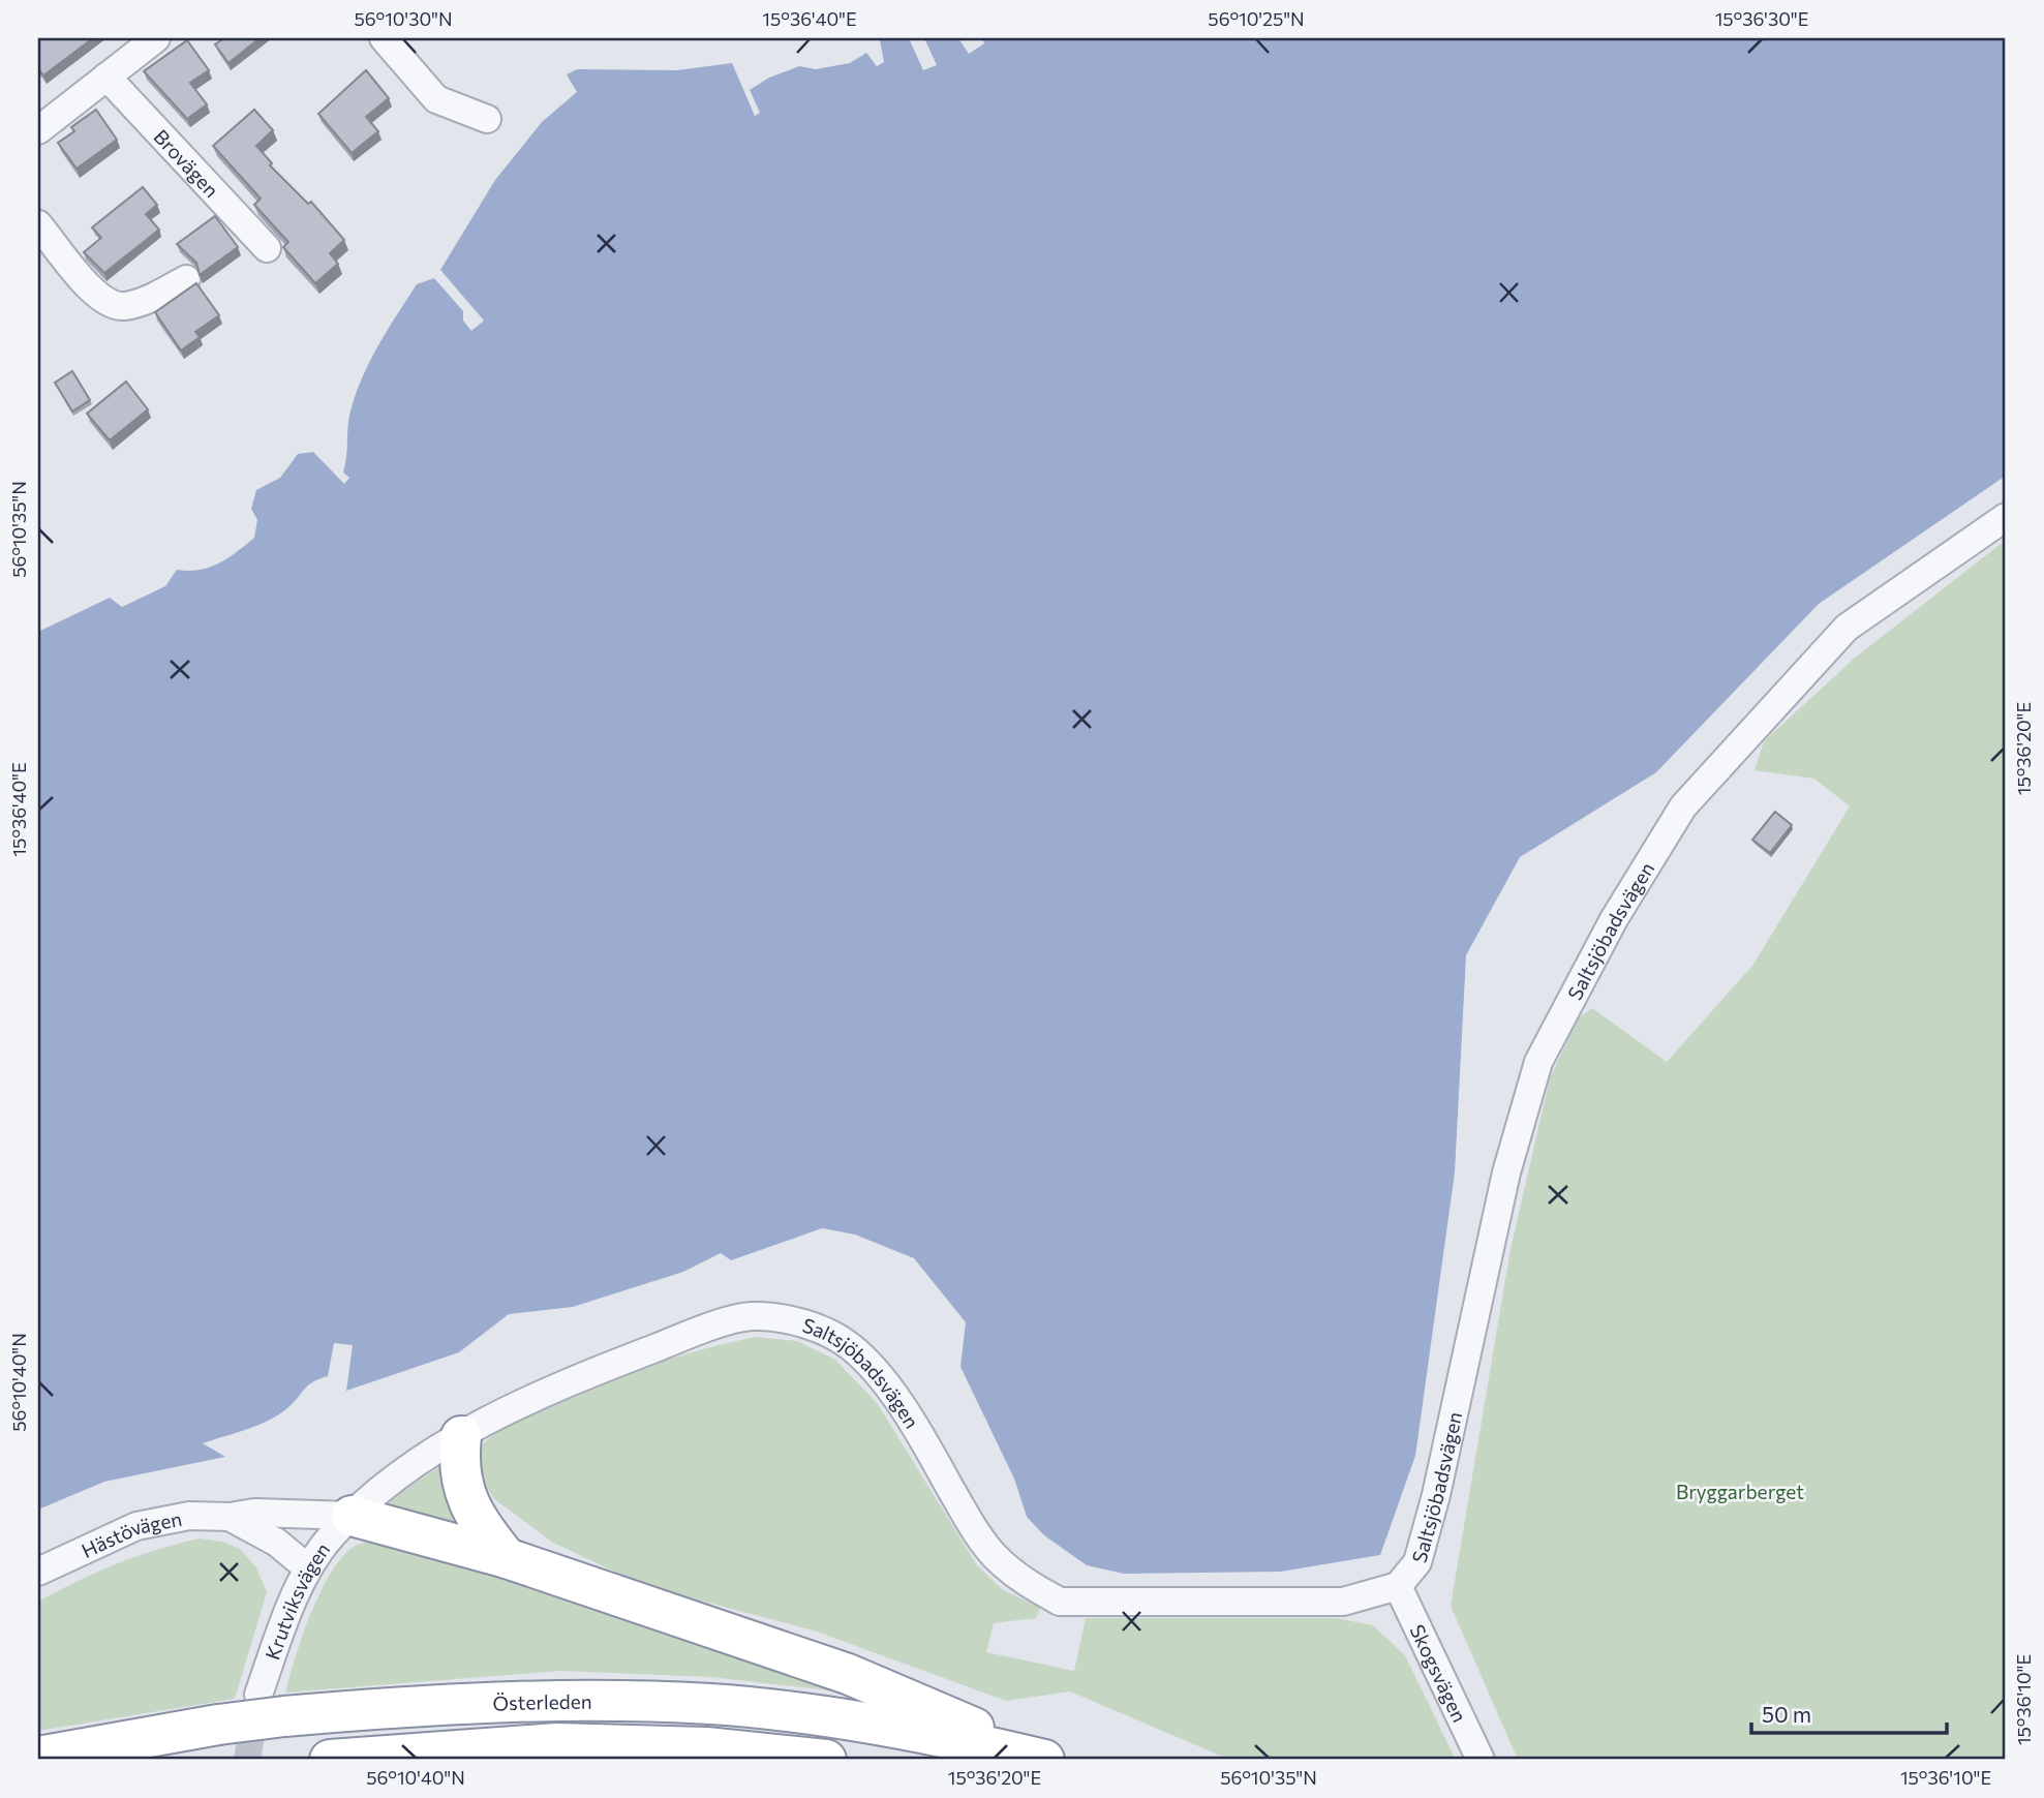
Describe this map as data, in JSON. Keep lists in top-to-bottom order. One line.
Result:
{"streets":{"highway":["Österleden"],"street":["Brovägen","Saltsjöbadsvägen","Hästövägen","Krutviksvägen","Skogsvägen"]},"crossings":[["Saltsjöbadsvägen","Hästövägen"],["Saltsjöbadsvägen","Krutviksvägen"],["Saltsjöbadsvägen","Skogsvägen"],["Hästövägen","Krutviksvägen"],["Krutviksvägen","Österleden"]],"parks":["Bryggarberget"],"scale_bar":"50 m","coordinates":["56°10'30\"N","15°36'40\"E","56°10'25\"N","15°36'30\"E","56°10'35\"N","15°36'20\"E","56°10'40\"N","15°36'10\"E"]}
